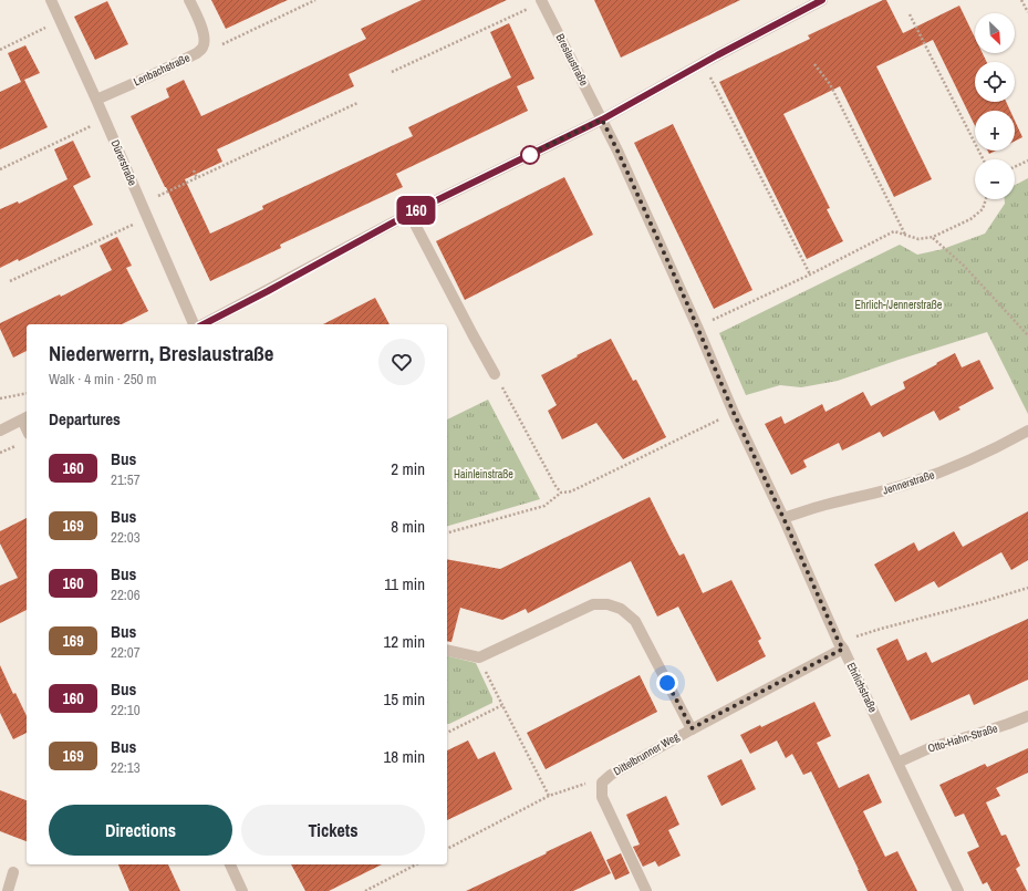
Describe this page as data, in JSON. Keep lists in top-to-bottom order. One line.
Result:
{"streets":{"street":["Breslaustraße","Lenbachstraße","Dürerstraße","Jennerstraße","Ehrlichstraße","Otto-Hahn-Straße","Dittelbrunner Weg"]},"crossings":[["Breslaustraße","Ehrlichstraße"],["Lenbachstraße","Dürerstraße"],["Jennerstraße","Ehrlichstraße"],["Ehrlichstraße","Otto-Hahn-Straße"],["Ehrlichstraße","Dittelbrunner Weg"]],"parks":["Ehrlich-/Jennerstraße","Hainleinstraße"],"lines":["bus line 160"],"north":"bottom right","page":{"on_map":"160","map_buttons":["+","−"],"heading":[["Niederwerrn, Breslaustraße","Walk · 4 min · 250 m"],"Departures"],"list":[{"mark":"160","name":"Bus","note":"21:57","value":"2 min"},{"mark":"169","name":"Bus","note":"22:03","value":"8 min"},{"mark":"160","name":"Bus","note":"22:06","value":"11 min"},{"mark":"169","name":"Bus","note":"22:07","value":"12 min"},{"mark":"160","name":"Bus","note":"22:10","value":"15 min"},{"mark":"169","name":"Bus","note":"22:13","value":"18 min"}],"buttons":["Directions","Tickets"]}}
